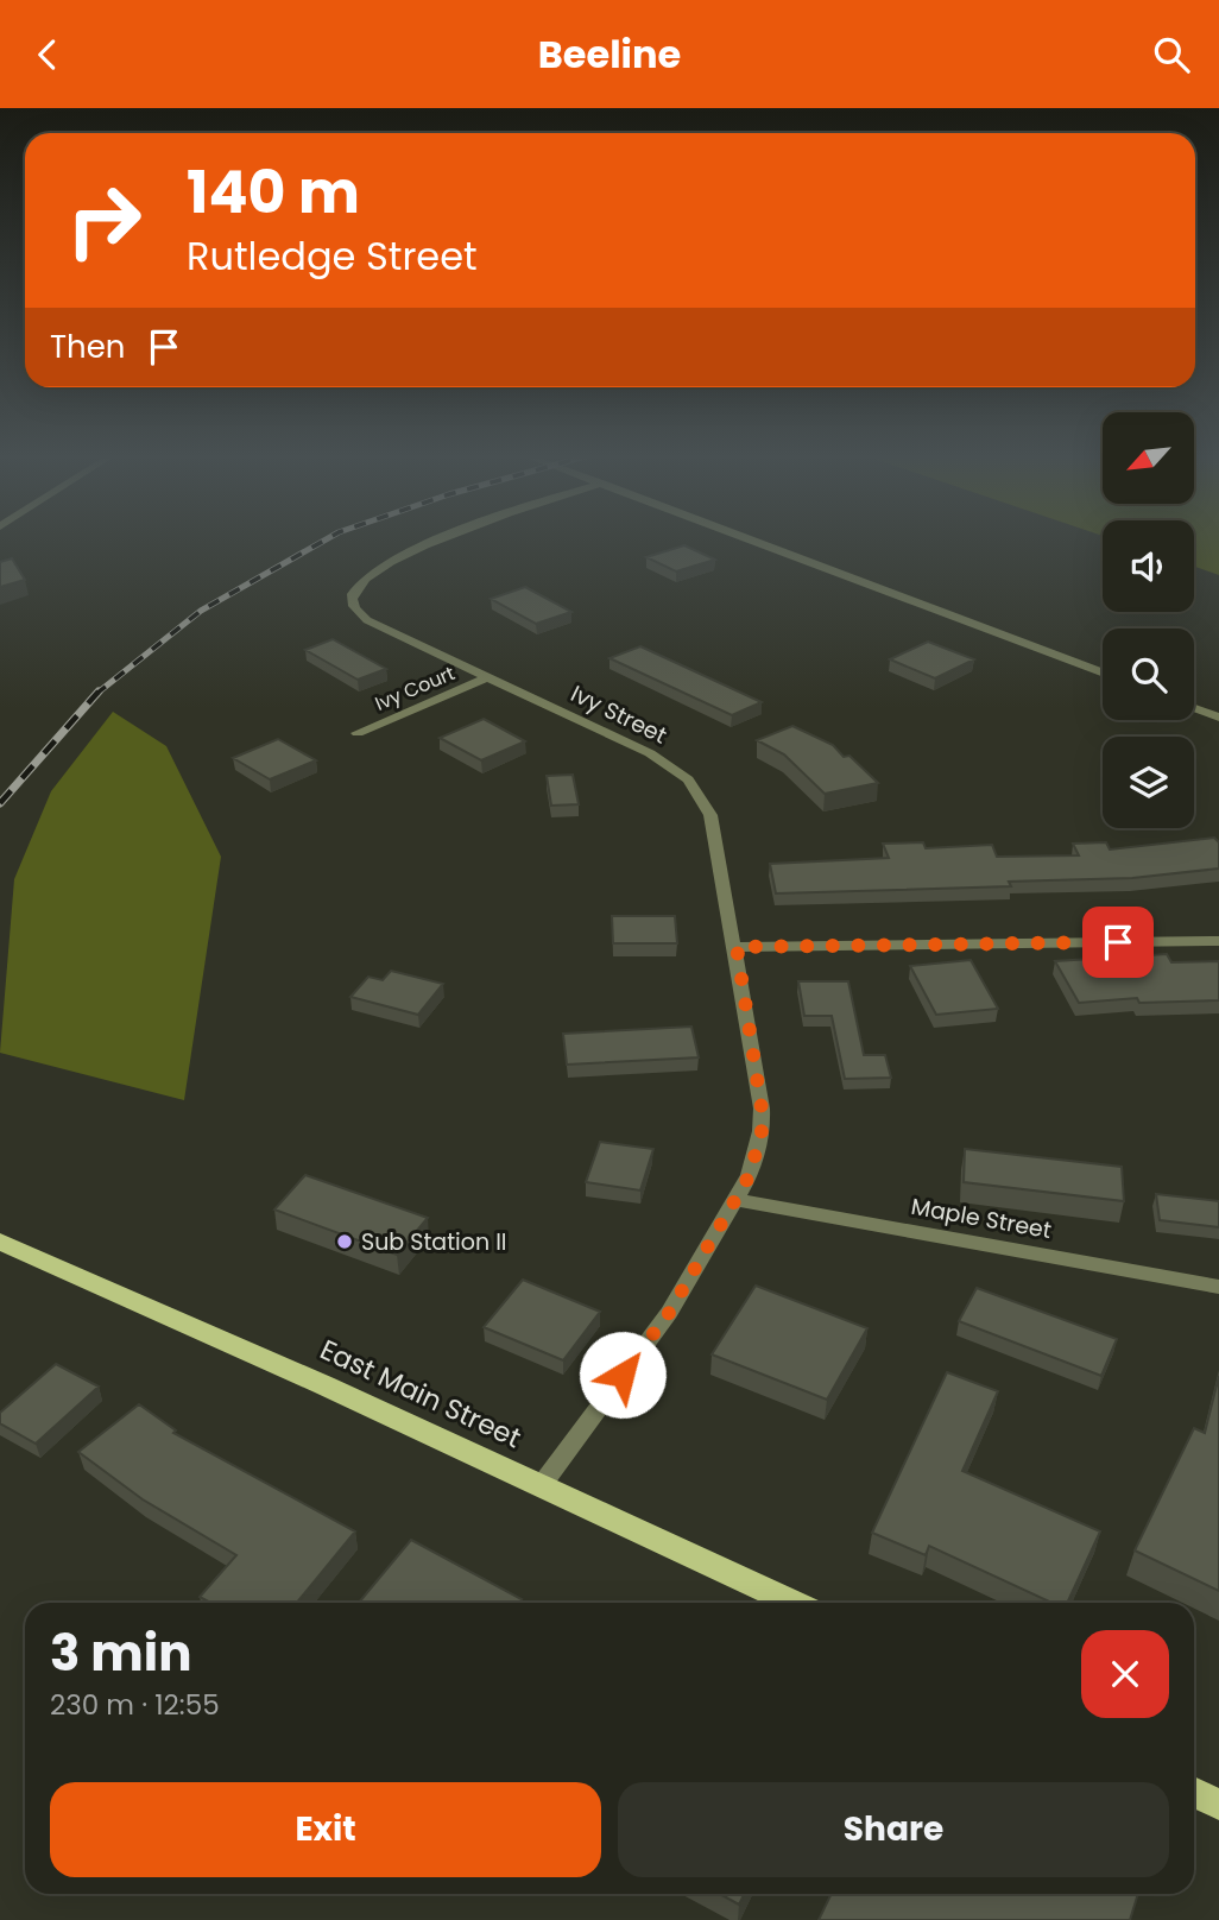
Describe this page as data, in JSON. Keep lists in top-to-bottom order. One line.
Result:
{"streets":{"main road":["East Main Street"],"street":["Ivy Court","Ivy Street","Maple Street"]},"crossings":[["Ivy Court","Ivy Street"],["Ivy Street","Maple Street"],["Ivy Street","East Main Street"]],"places":["Sub Station II"],"north":"bottom left","page":{"header":"Beeline","turn":["140 m","Rutledge Street"],"then":"Then","heading":["3 min","230 m · 12:55"],"buttons":["Exit","Share"]}}
